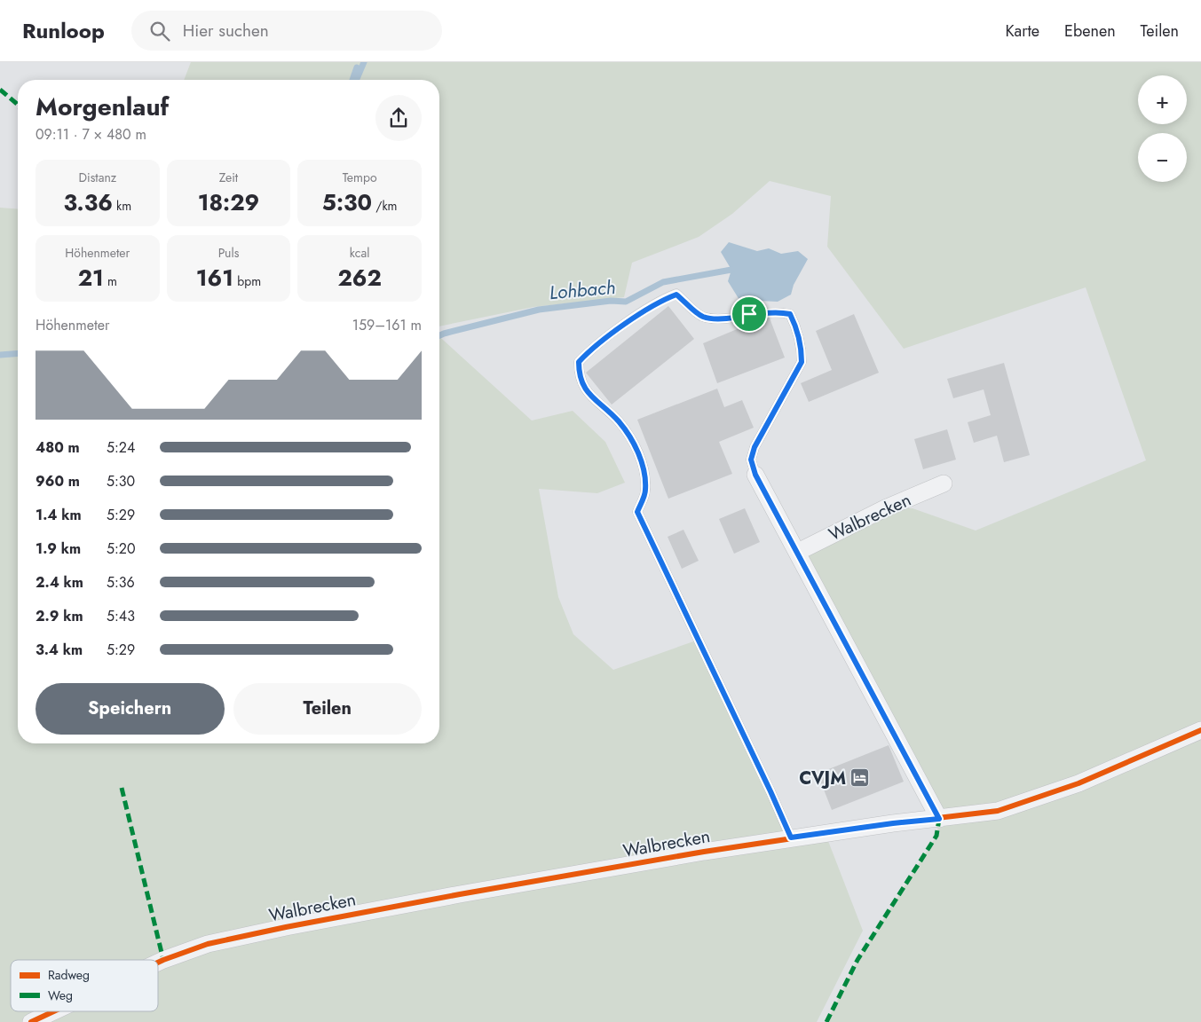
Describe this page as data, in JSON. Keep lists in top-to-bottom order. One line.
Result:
{"streets":{"street":["Walbrecken"]},"water":["Lohbach"],"places":{"hotel":["CVJM"]},"legend":["Radweg","Weg"],"page":{"header":"Runloop","search":"Hier suchen","nav":["Karte","Ebenen","Teilen"],"map_buttons":["+","−"],"heading":["Morgenlauf","09:11 · 7 × 480 m"],"stats":[["Distanz","3.36 km"],["Zeit","18:29"],["Tempo","5:30 /km"],["Höhenmeter","21 m"],["Puls","161 bpm"],["kcal","262"]],"chart":["Höhenmeter","159–161 m"],"list":[{"name":"480 m","note":"5:24"},{"name":"960 m","note":"5:30"},{"name":"1.4 km","note":"5:29"},{"name":"1.9 km","note":"5:20"},{"name":"2.4 km","note":"5:36"},{"name":"2.9 km","note":"5:43"},{"name":"3.4 km","note":"5:29"}],"buttons":["Speichern","Teilen"]}}
